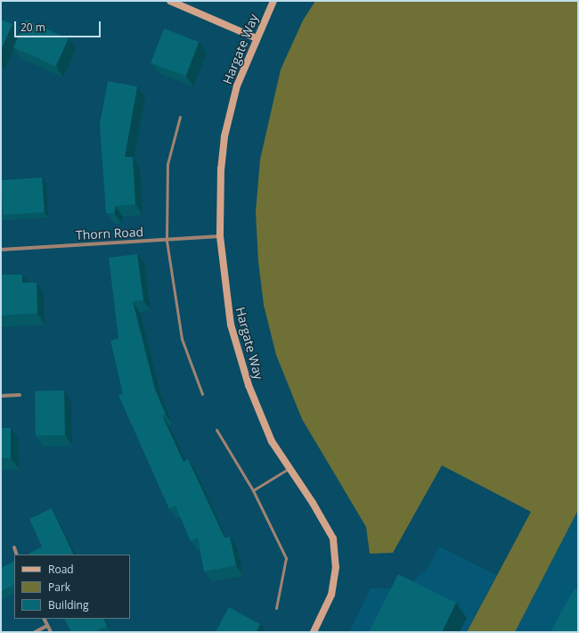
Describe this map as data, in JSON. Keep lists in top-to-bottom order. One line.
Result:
{"streets":{"street":["Hargate Way","Thorn Road"]},"crossings":[["Hargate Way","Thorn Road"]],"legend":["Road","Park","Building"],"scale_bar":"20 m"}
